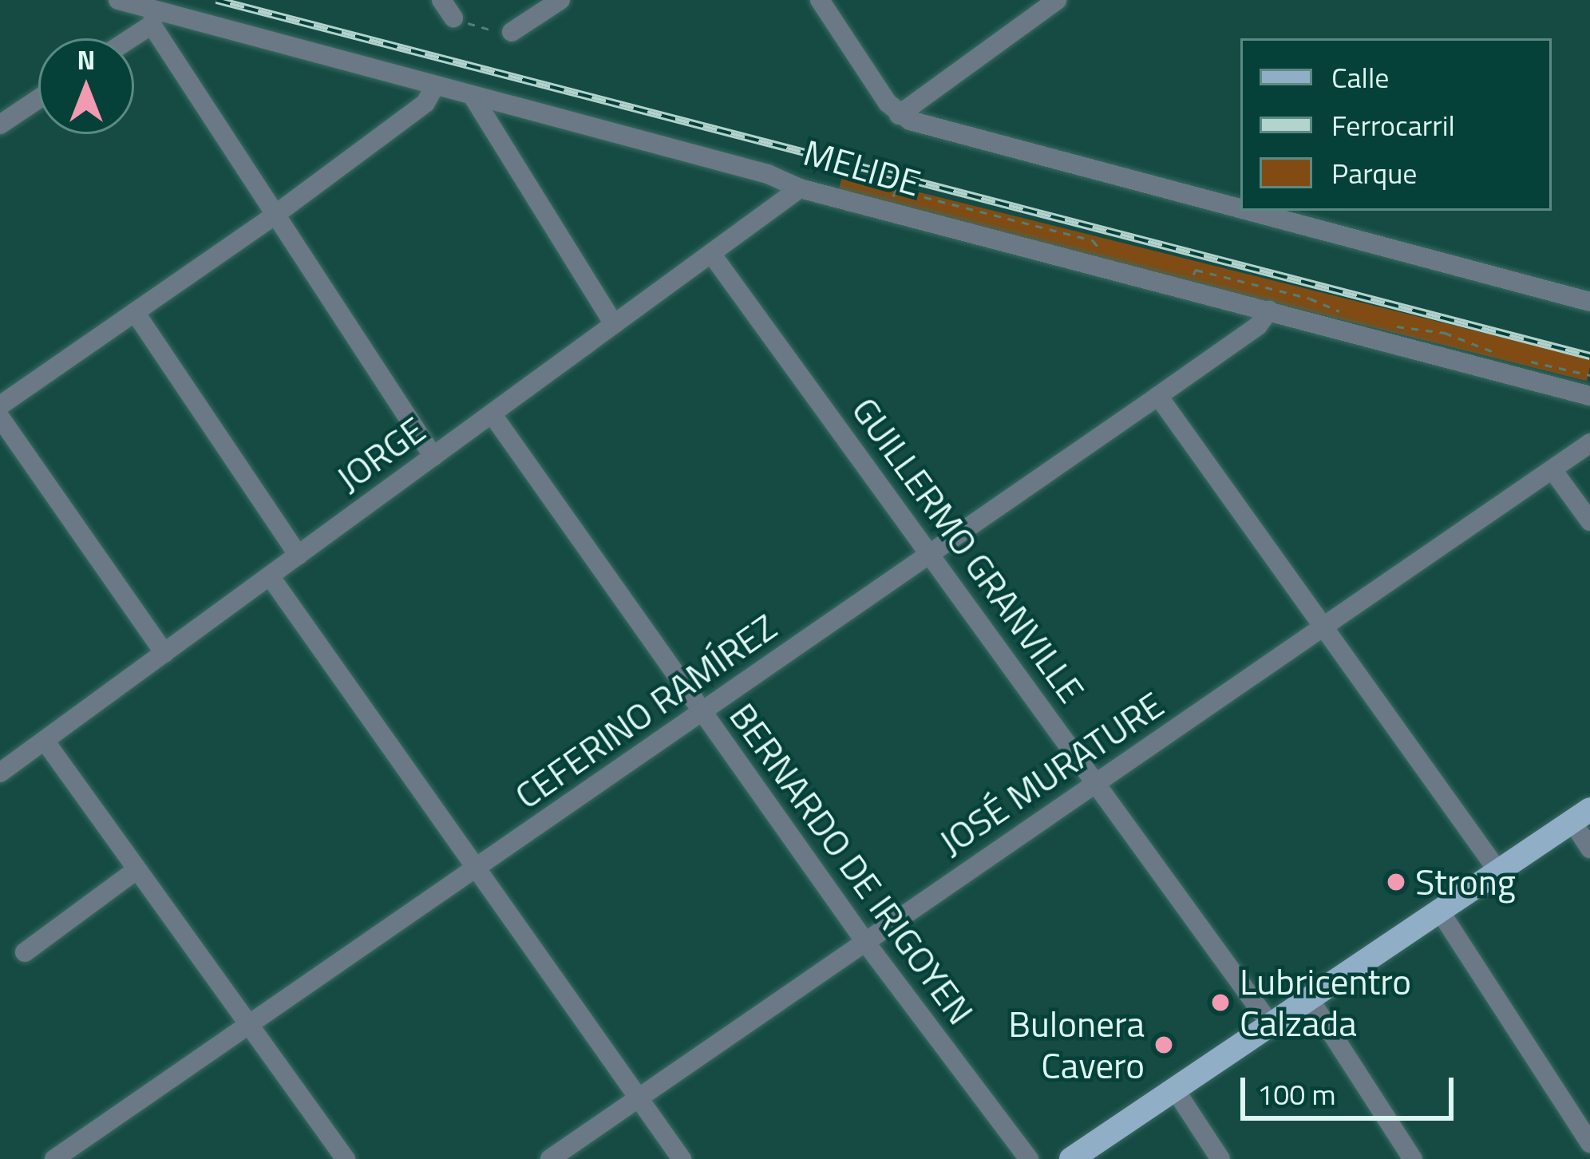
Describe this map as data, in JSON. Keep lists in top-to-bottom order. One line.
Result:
{"streets":{"street":["MELIDE","JORGE","GUILLERMO GRANVILLE","CEFERINO RAMÍREZ","JOSÉ MURATURE","BERNARDO DE IRIGOYEN"]},"crossings":[["MELIDE","JORGE"],["MELIDE","CEFERINO RAMÍREZ"],["JORGE","GUILLERMO GRANVILLE"],["JORGE","BERNARDO DE IRIGOYEN"],["GUILLERMO GRANVILLE","CEFERINO RAMÍREZ"],["GUILLERMO GRANVILLE","JOSÉ MURATURE"],["CEFERINO RAMÍREZ","BERNARDO DE IRIGOYEN"],["JOSÉ MURATURE","BERNARDO DE IRIGOYEN"]],"places":["Strong","Lubricentro Calzada","Bulonera Cavero"],"legend":["Calle","Ferrocarril","Parque"],"scale_bar":"100 m","north":"top"}
